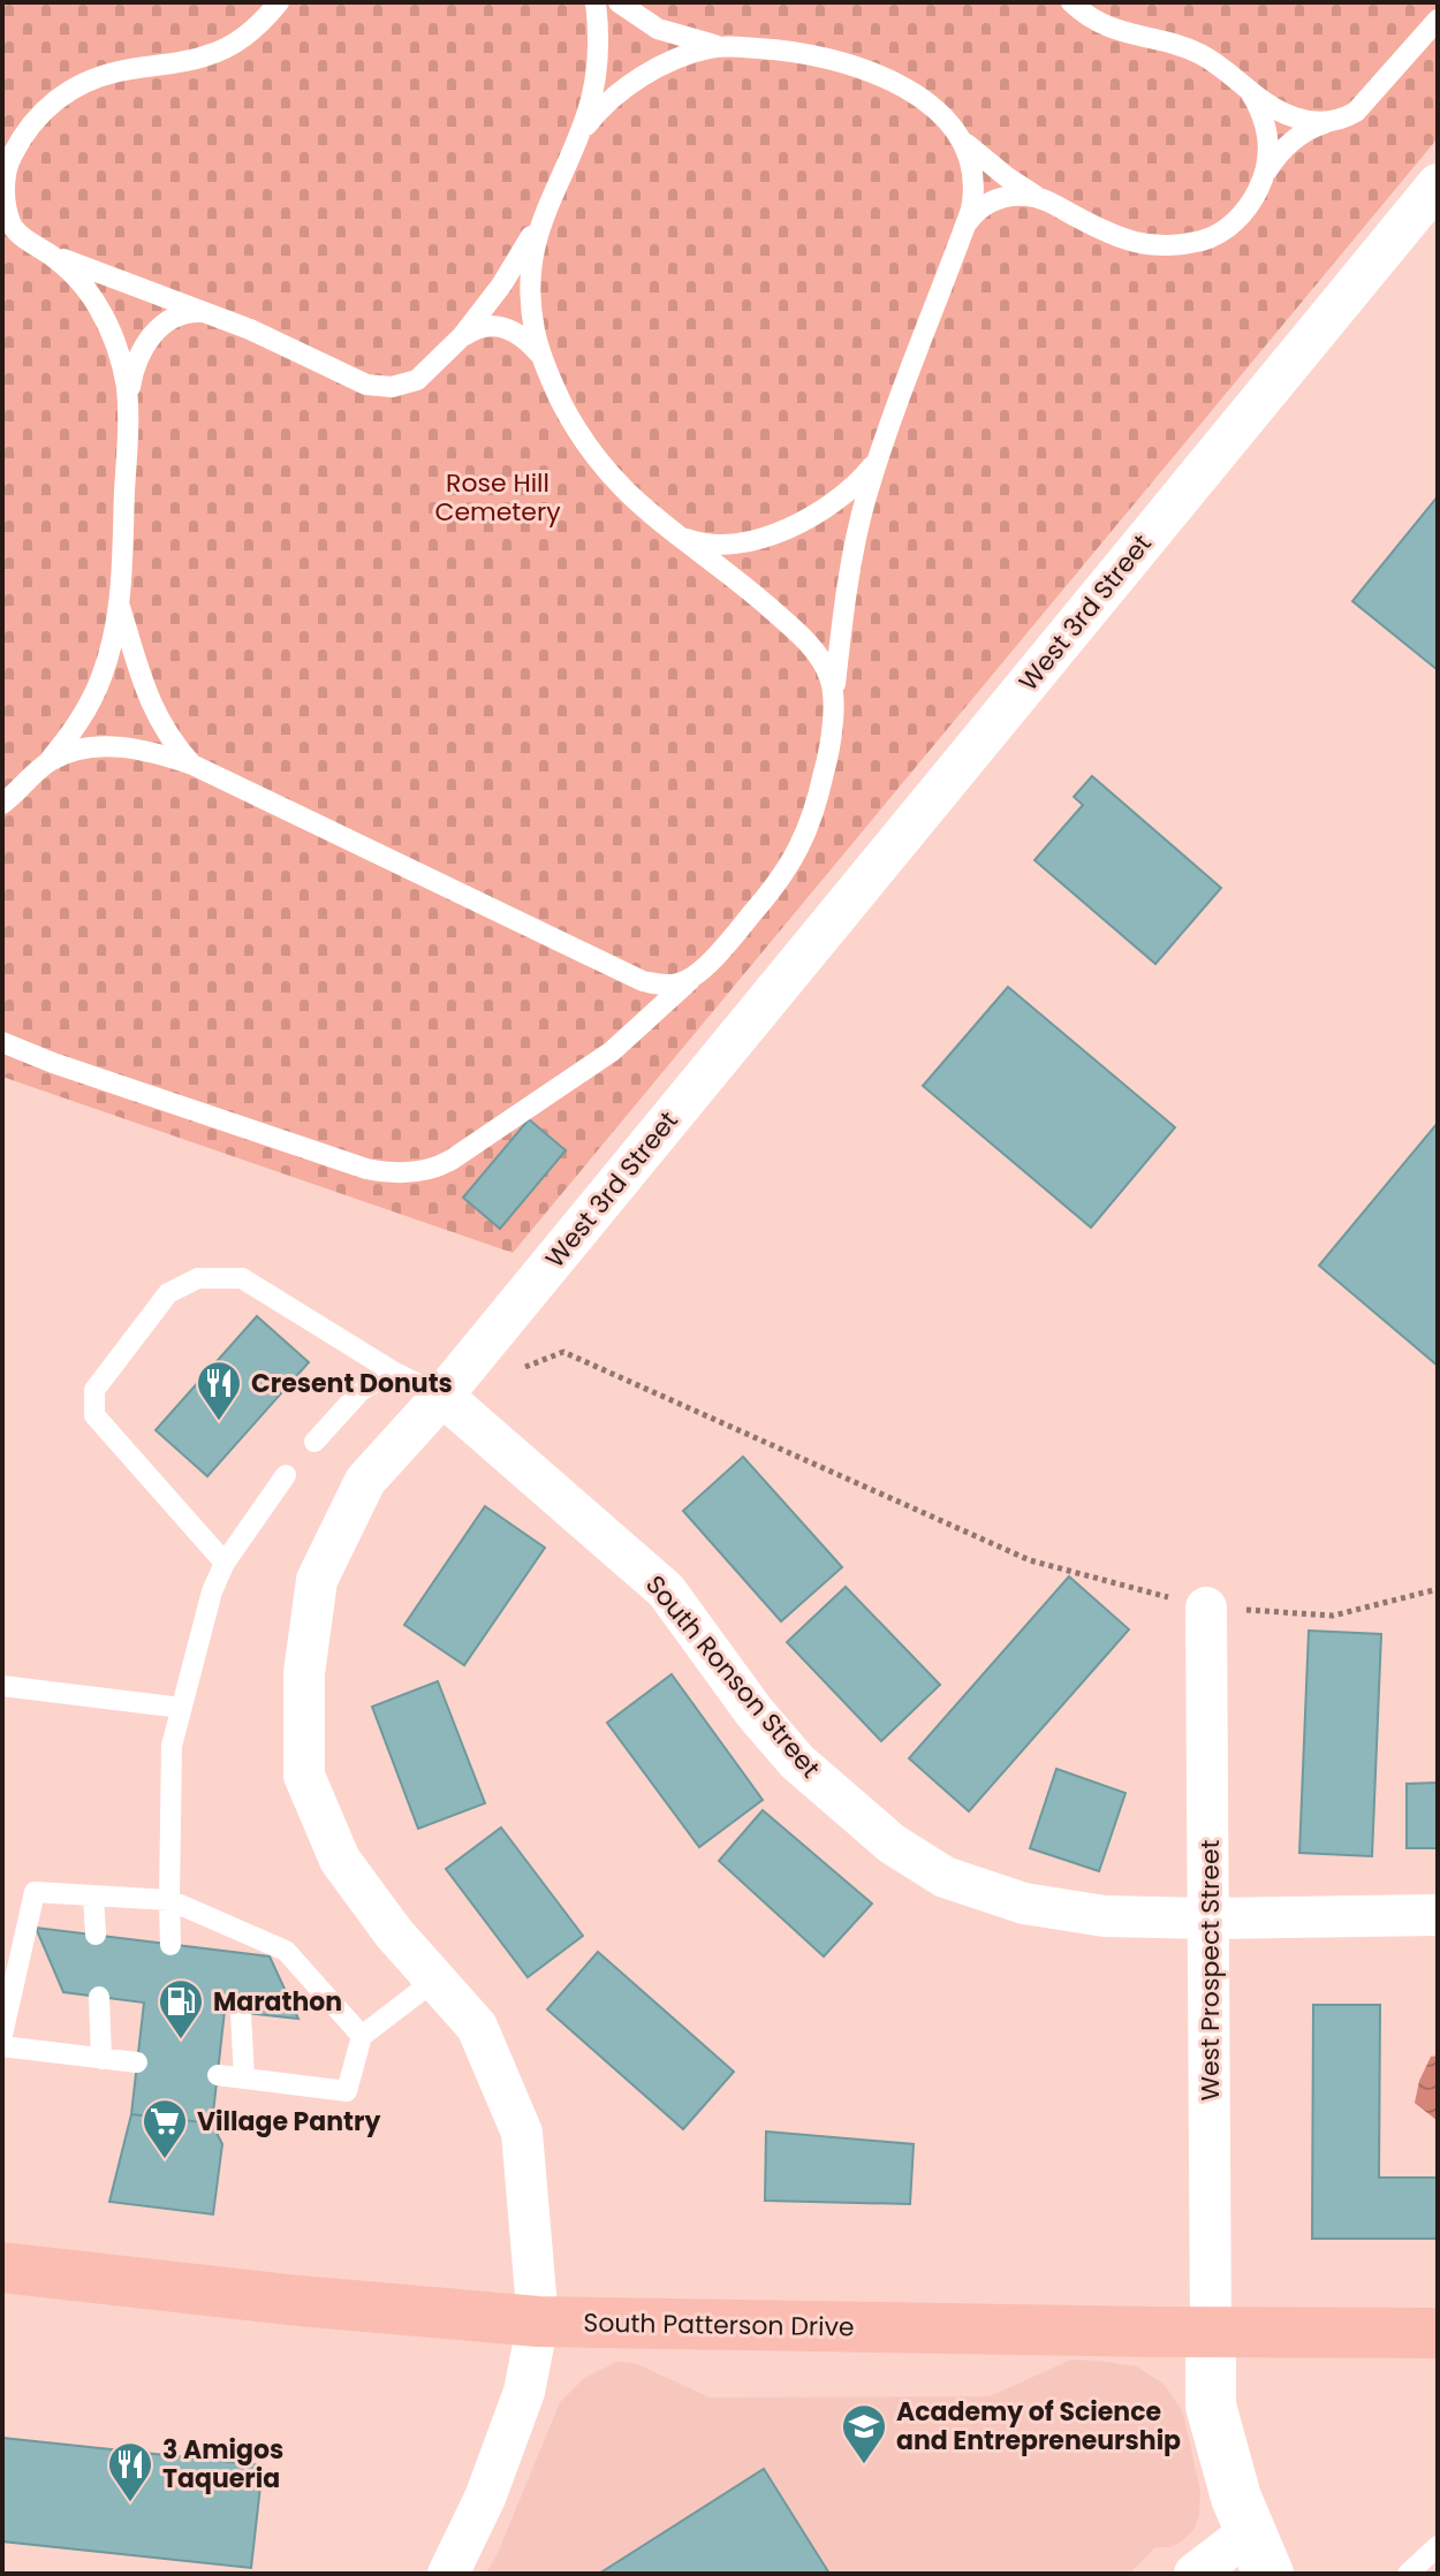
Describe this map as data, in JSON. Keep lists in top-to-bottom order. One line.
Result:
{"streets":{"main road":["South Patterson Drive"],"street":["West 3rd Street","South Ronson Street","West Prospect Street"]},"crossings":[["West 3rd Street","South Ronson Street"],["West 3rd Street","South Patterson Drive"],["South Ronson Street","West Prospect Street"],["West Prospect Street","South Patterson Drive"]],"parks":["Rose Hill Cemetery"],"places":{"restaurant":["Cresent Donuts","3 Amigos Taqueria"],"fuel station":["Marathon"],"supermarket":["Village Pantry"],"school or university":["Academy of Science and Entrepreneurship"]}}
